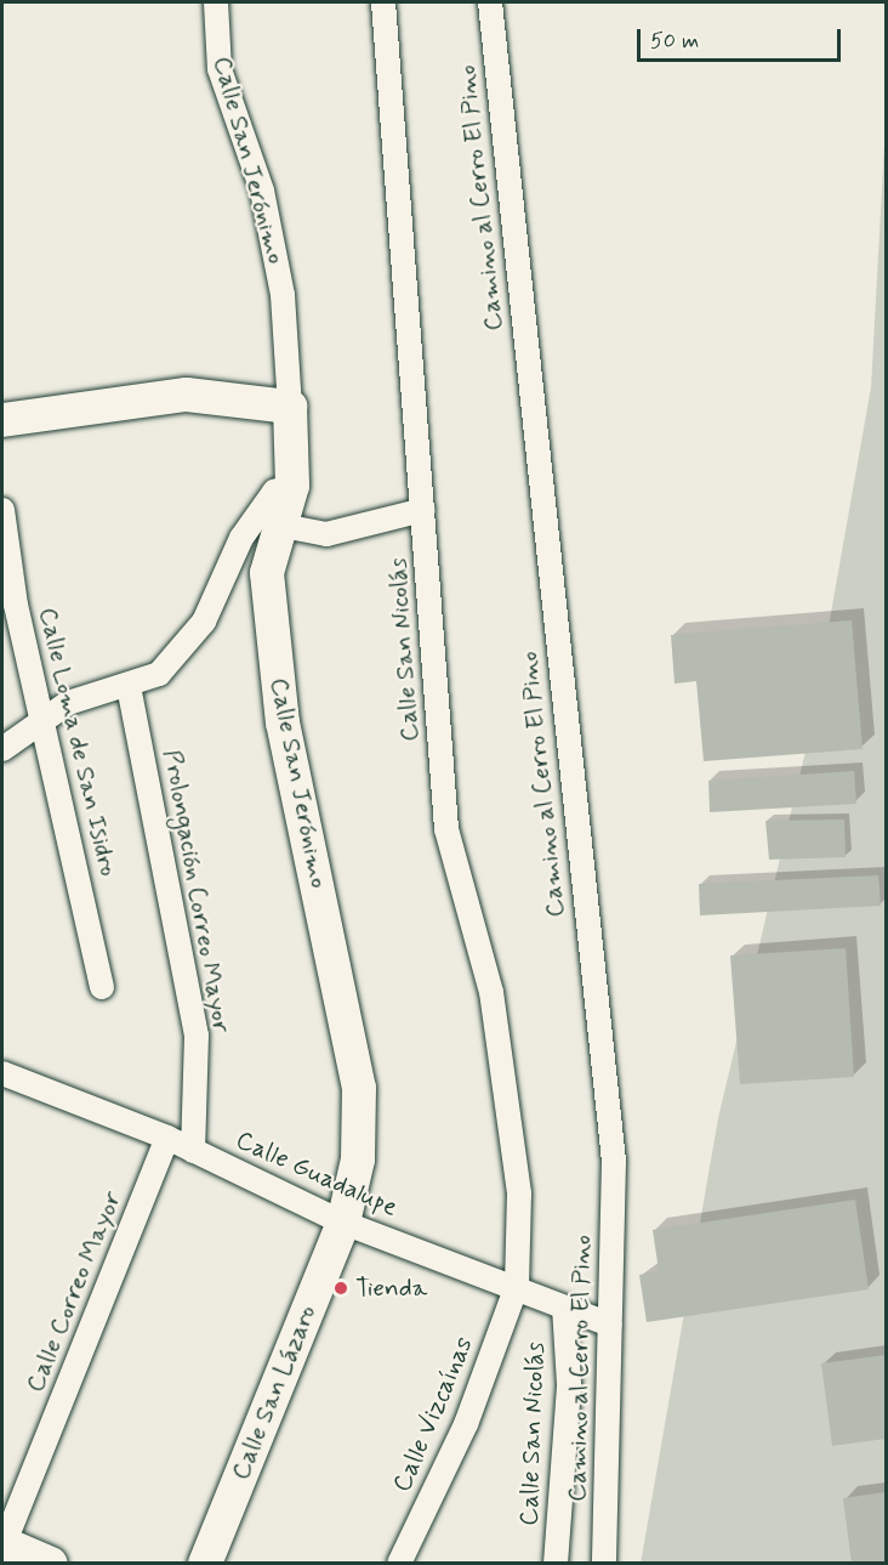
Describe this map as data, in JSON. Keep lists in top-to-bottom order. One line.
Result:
{"streets":{"main road":["Calle San Jerónimo","Calle San Lázaro"],"street":["Camino al Cerro El Pino","Calle San Nicolás","Calle Loma de San Isidro","Prolongación Correo Mayor","Calle Guadalupe","Calle Correo Mayor","Calle Vizcaínas"]},"crossings":[["Calle San Jerónimo","Calle Guadalupe"],["Calle San Jerónimo","Calle San Lázaro"],["Camino al Cerro El Pino","Calle Guadalupe"],["Calle San Nicolás","Calle Guadalupe"],["Calle San Nicolás","Calle Vizcaínas"],["Prolongación Correo Mayor","Calle Guadalupe"],["Calle Guadalupe","Calle Correo Mayor"],["Calle Guadalupe","Calle San Lázaro"],["Calle Guadalupe","Calle Vizcaínas"]],"places":["Tienda"],"scale_bar":"50 m"}
